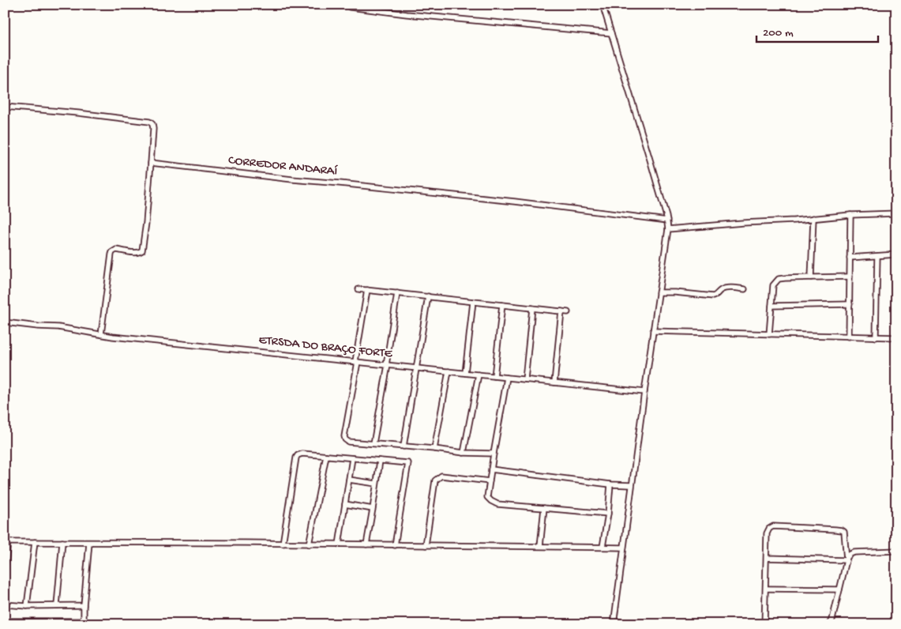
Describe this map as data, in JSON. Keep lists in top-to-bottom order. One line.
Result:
{"streets":{"street":["CORREDOR ANDARAÍ","ETRSDA DO BRAÇO FORTE"]},"scale_bar":"200 m"}
